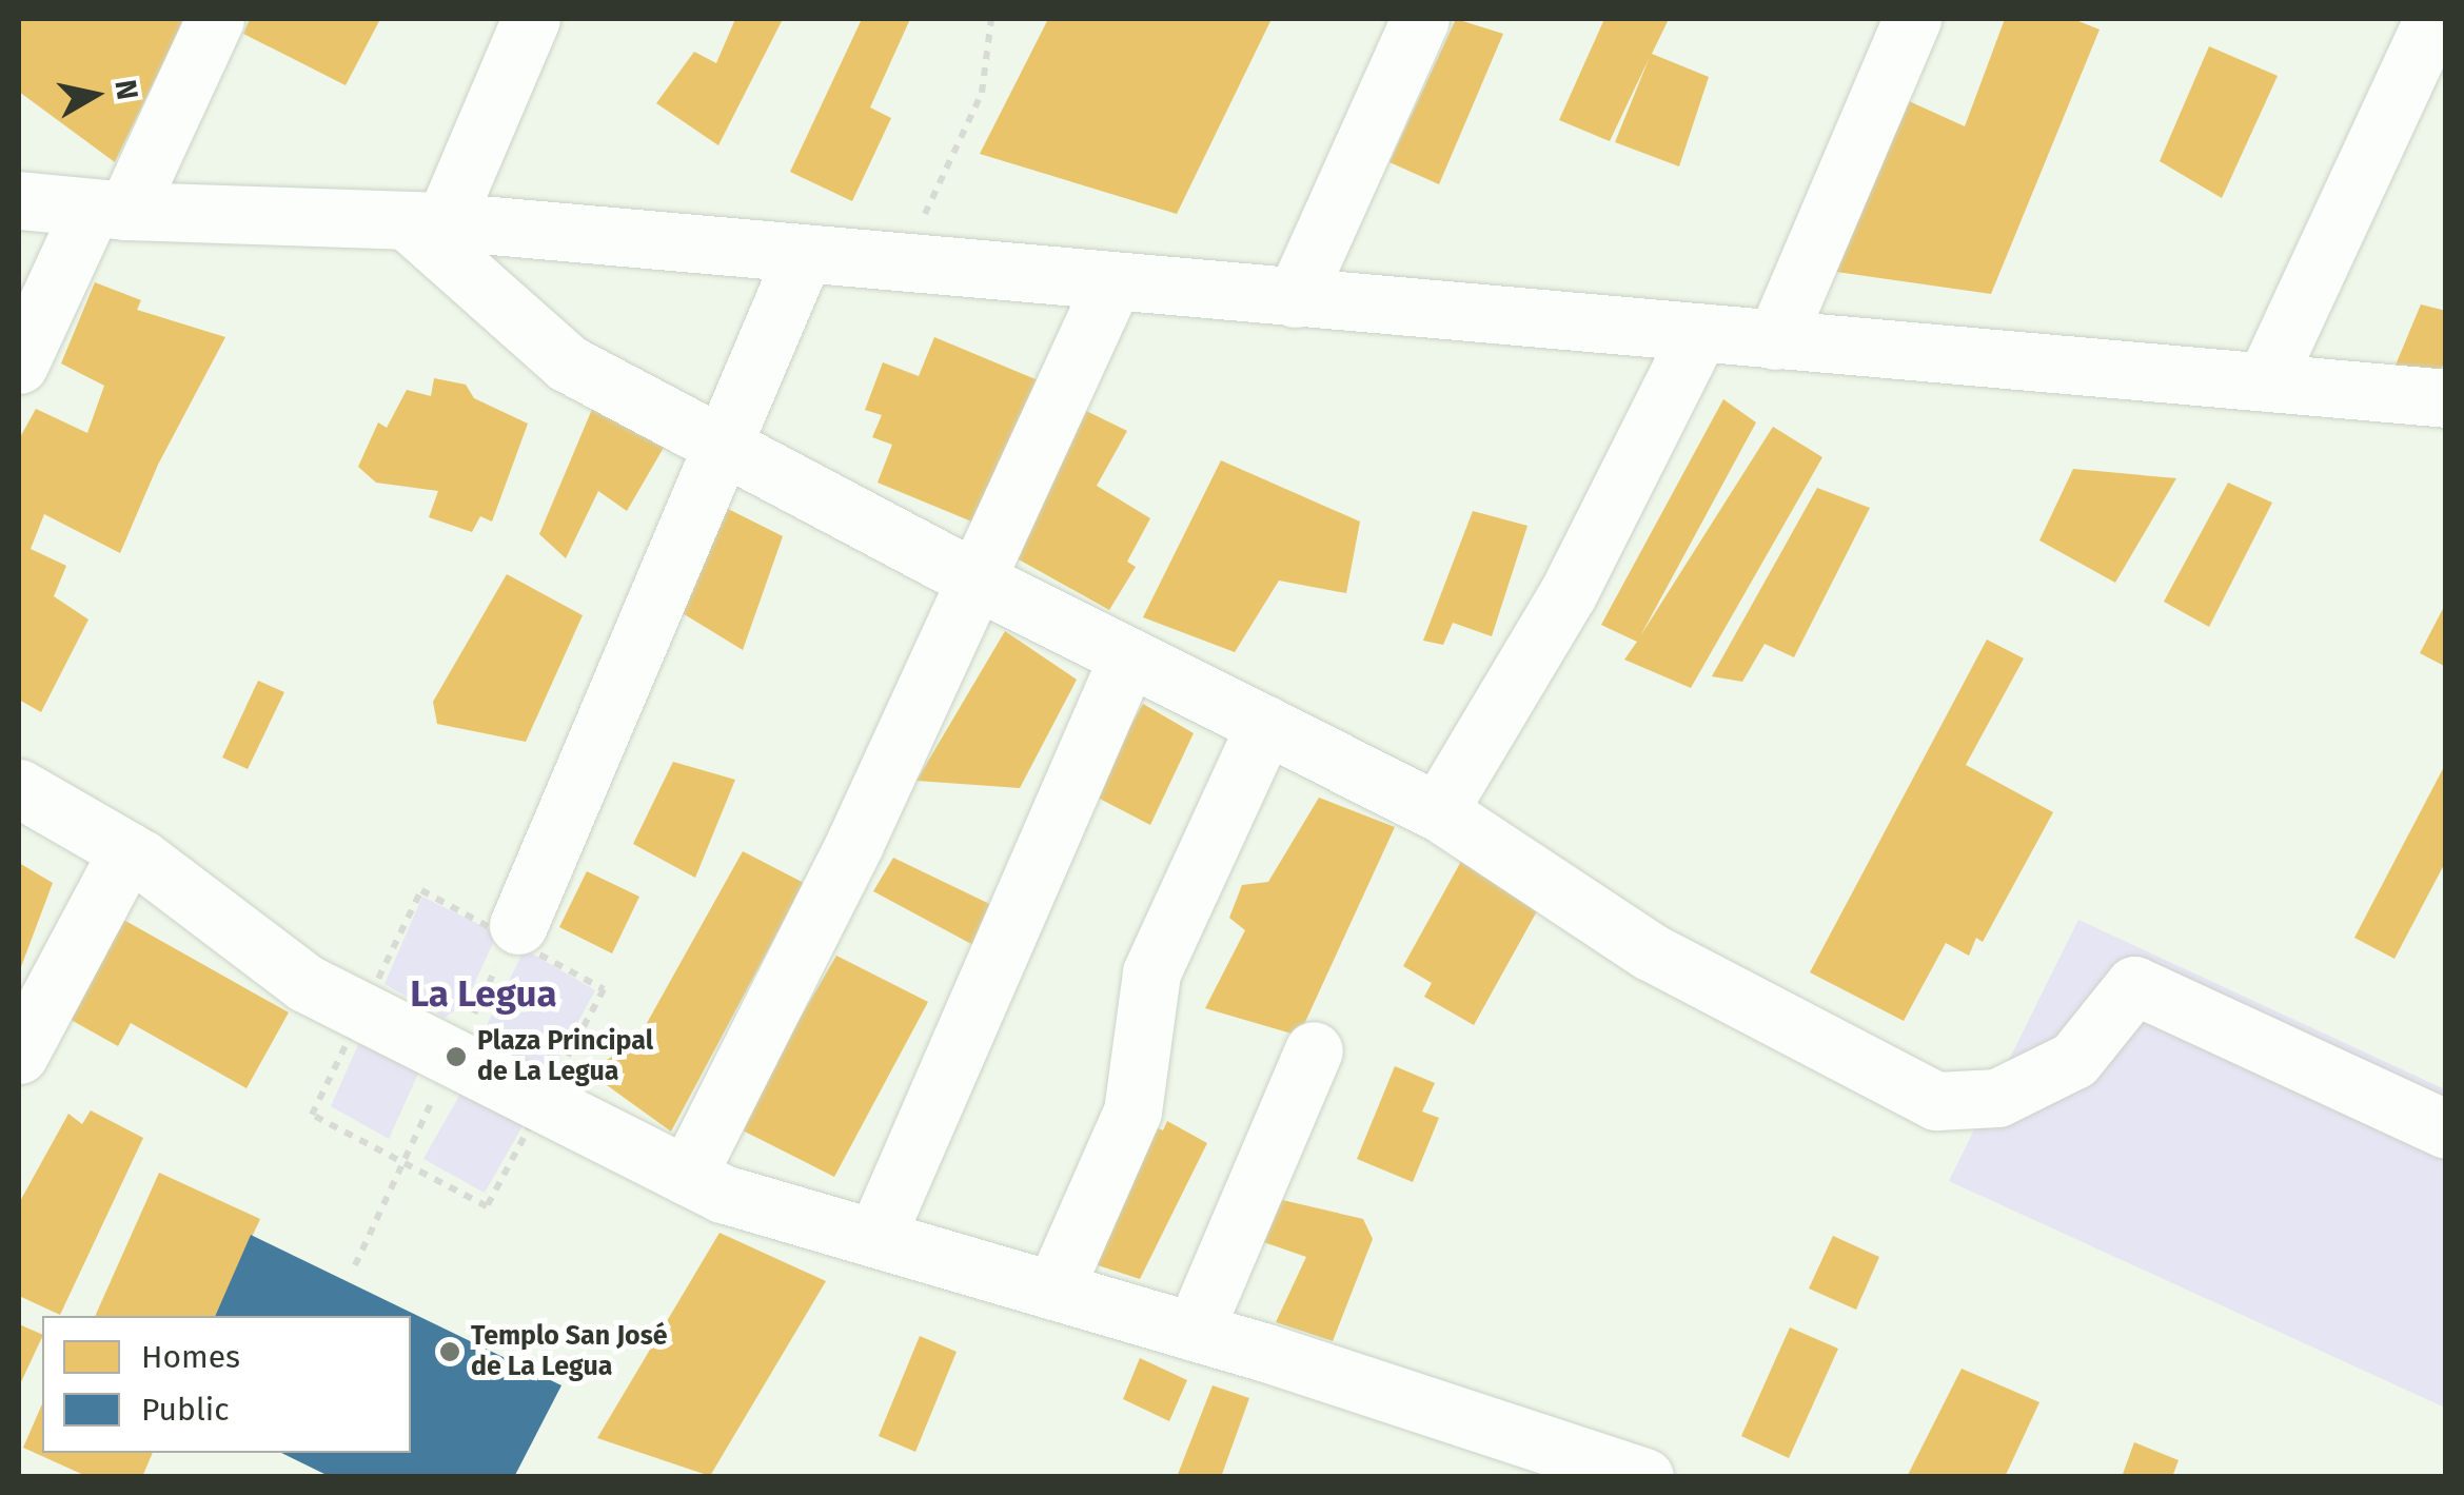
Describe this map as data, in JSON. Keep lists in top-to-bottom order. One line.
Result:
{"districts":["La Legua"],"places":["Plaza Principal de La Legua","Templo San José de La Legua"],"legend":["Homes","Public"],"north":"right"}
